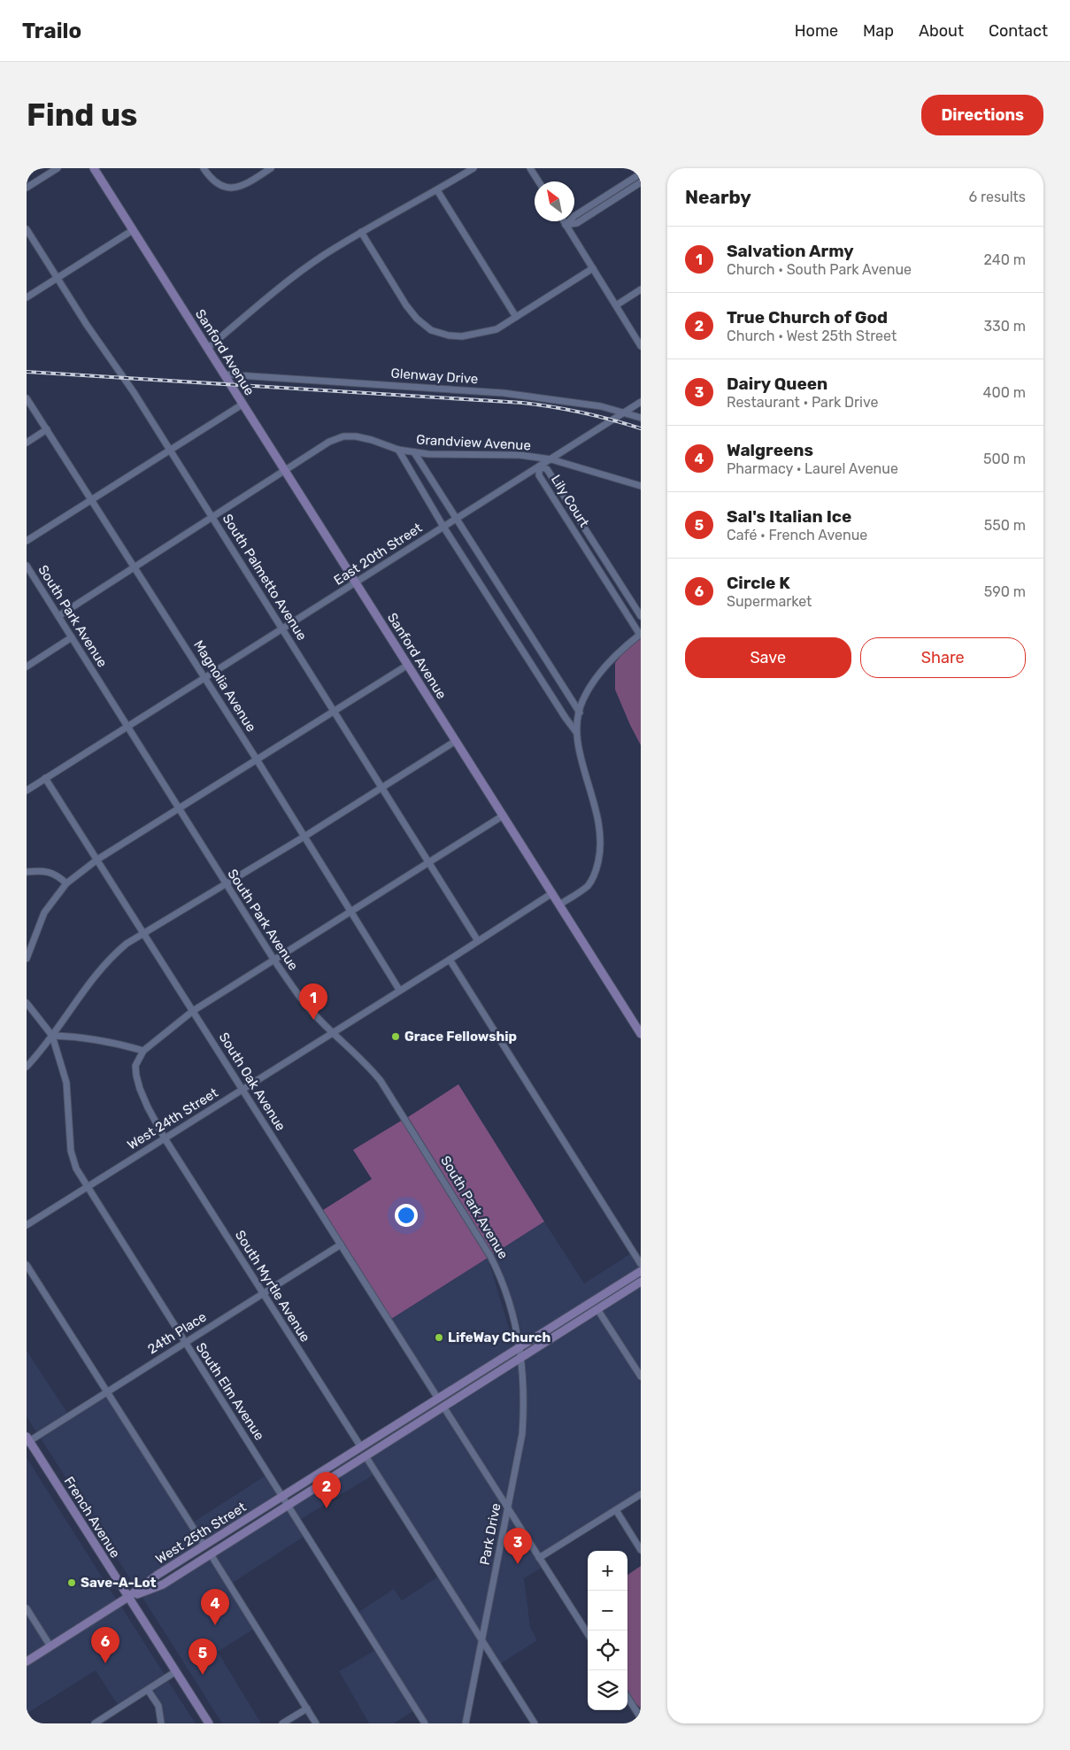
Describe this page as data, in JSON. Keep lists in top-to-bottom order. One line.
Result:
{"streets":{"main road":["Sanford Avenue","French Avenue","West 25th Street"],"street":["Glenway Drive","Grandview Avenue","Lily Court","East 20th Street","South Palmetto Avenue","South Park Avenue","Magnolia Avenue","South Oak Avenue","West 24th Street","South Myrtle Avenue","24th Place","South Elm Avenue","Park Drive"]},"crossings":[["Sanford Avenue","Glenway Drive"],["Sanford Avenue","Grandview Avenue"],["Sanford Avenue","East 20th Street"],["Sanford Avenue","West 24th Street"],["Glenway Drive","East 20th Street"],["Grandview Avenue","East 20th Street"],["Grandview Avenue","South Palmetto Avenue"],["Grandview Avenue","South Park Avenue"],["Grandview Avenue","Magnolia Avenue"],["Lily Court","East 20th Street"],["East 20th Street","South Palmetto Avenue"],["East 20th Street","South Park Avenue"],["East 20th Street","Magnolia Avenue"],["East 20th Street","South Oak Avenue"],["South Palmetto Avenue","West 24th Street"],["South Park Avenue","West 24th Street"],["South Park Avenue","West 25th Street"],["South Park Avenue","Park Drive"],["Magnolia Avenue","West 24th Street"],["South Oak Avenue","West 24th Street"],["South Oak Avenue","24th Place"],["South Oak Avenue","West 25th Street"],["West 24th Street","South Myrtle Avenue"],["West 24th Street","South Elm Avenue"],["South Myrtle Avenue","24th Place"],["South Myrtle Avenue","West 25th Street"],["24th Place","South Elm Avenue"],["24th Place","French Avenue"],["South Elm Avenue","West 25th Street"],["French Avenue","West 25th Street"],["West 25th Street","Park Drive"]],"places":["Grace Fellowship","LifeWay Church","Save-A-Lot"],"north":"top left","page":{"header":"Trailo","nav":["Home","Map","About","Contact"],"buttons":["Directions",["Save","Share"]],"title":"Find us","heading":["Nearby","6 results"],"list":[{"mark":"1","name":"Salvation Army","note":"Church · South Park Avenue","value":"240 m"},{"mark":"2","name":"True Church of God","note":"Church · West 25th Street","value":"330 m"},{"mark":"3","name":"Dairy Queen","note":"Restaurant · Park Drive","value":"400 m"},{"mark":"4","name":"Walgreens","note":"Pharmacy · Laurel Avenue","value":"500 m"},{"mark":"5","name":"Sal's Italian Ice","note":"Café · French Avenue","value":"550 m"},{"mark":"6","name":"Circle K","note":"Supermarket","value":"590 m"}],"pins":["1","2","3","4","6","5"],"map_buttons":["+","−"]}}
